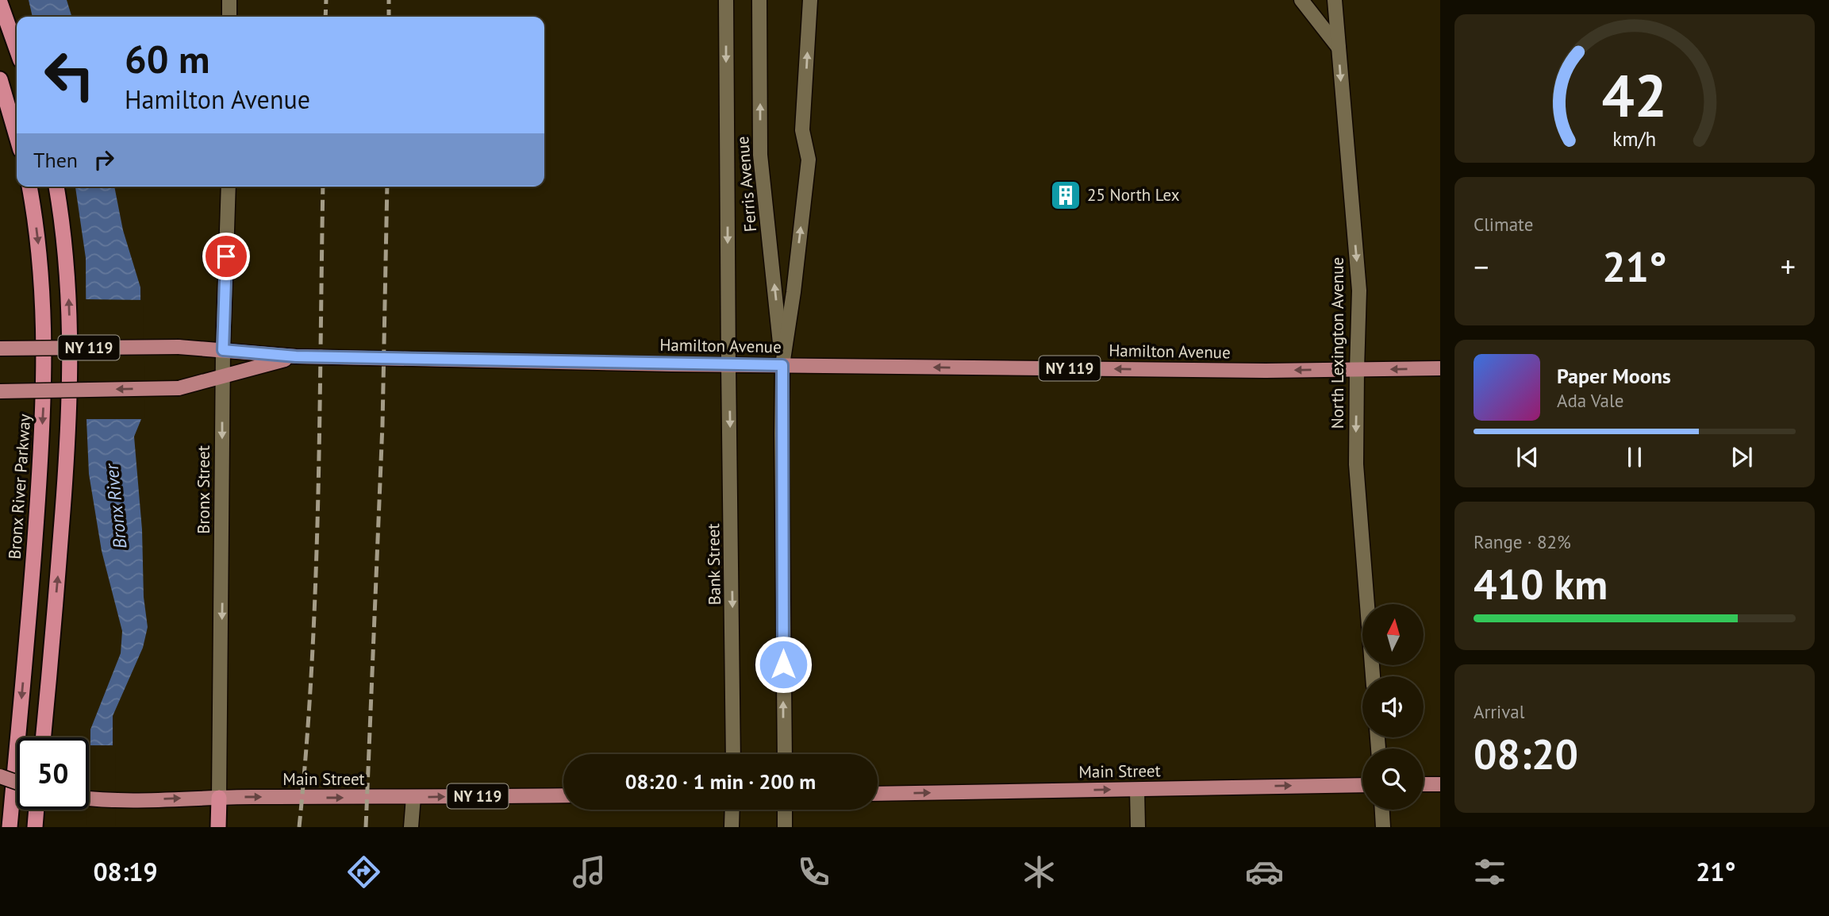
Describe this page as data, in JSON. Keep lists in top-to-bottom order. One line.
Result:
{"streets":{"highway":["Bronx River Parkway"],"main road":["Hamilton Avenue","NY 119","Main Street"],"street":["Ferris Avenue","North Lexington Avenue","Bronx Street","Bank Street"]},"crossings":[["Ferris Avenue","Hamilton Avenue"],["North Lexington Avenue","Hamilton Avenue"],["Hamilton Avenue","Bronx Street"],["Hamilton Avenue","Bank Street"],["Bronx Street","Main Street"]],"one_way":["North Lexington Avenue","Hamilton Avenue","Bronx Street","Main Street"],"water":["Bronx River"],"places":{"building":["25 North Lex"]},"north":"top","page":{"turn":["60 m","Hamilton Avenue"],"then":"Then","tile":["Climate",["Range · 82%","410 km"],["Arrival","08:20"]],"heat":["−","21°","+"],"song":["Paper Moons","Ada Vale"],"limit":"50","trip":"08:20 · 1 min · 200 m","tabs":["08:19","21°"],"gauge":["42","km/h"]}}
